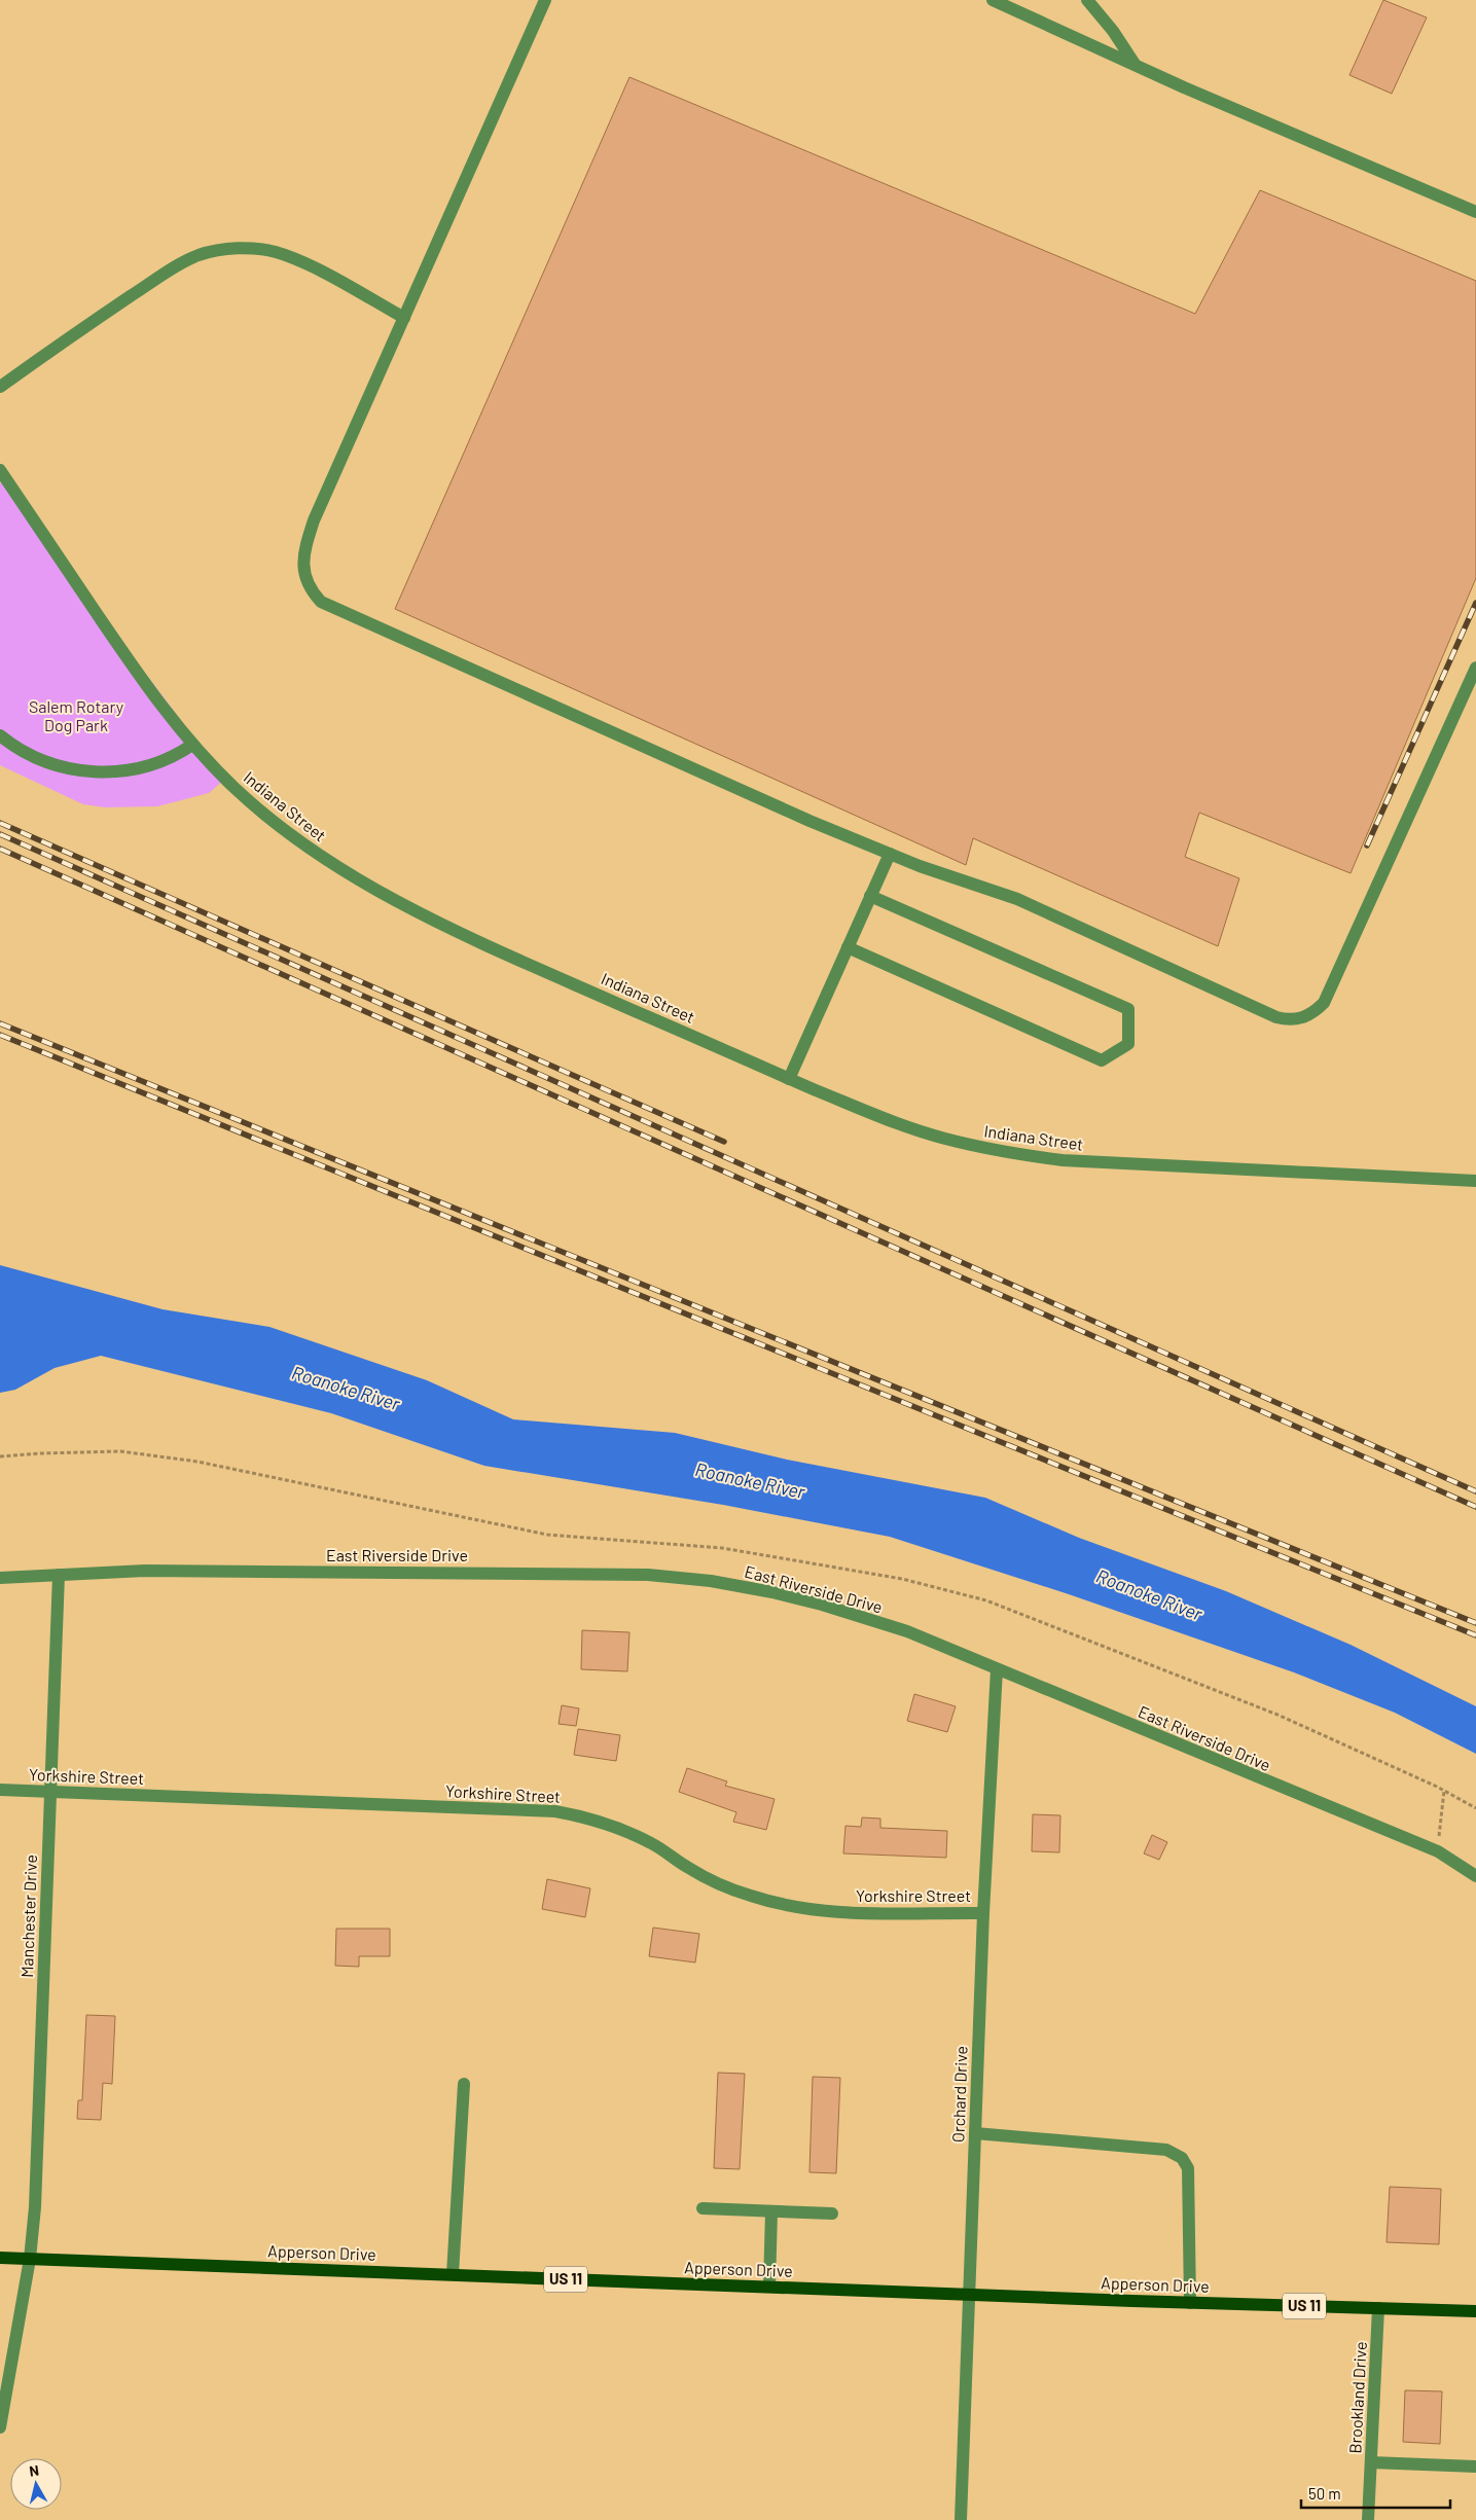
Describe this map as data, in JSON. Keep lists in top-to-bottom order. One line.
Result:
{"streets":{"main road":["Apperson Drive","US 11"],"street":["Indiana Street","East Riverside Drive","Yorkshire Street","Manchester Drive","Orchard Drive","Brookland Drive"]},"crossings":[["East Riverside Drive","Manchester Drive"],["East Riverside Drive","Orchard Drive"],["Yorkshire Street","Manchester Drive"],["Yorkshire Street","Orchard Drive"],["Manchester Drive","Apperson Drive"],["Orchard Drive","Apperson Drive"],["Apperson Drive","Brookland Drive"]],"water":["Roanoke River"],"parks":["Salem Rotary Dog Park"],"scale_bar":"50 m","north":"top"}
